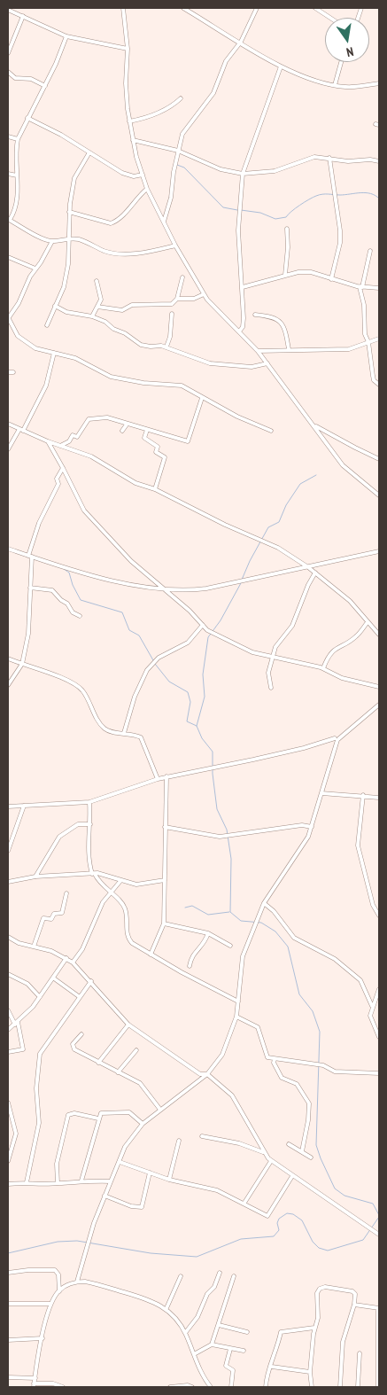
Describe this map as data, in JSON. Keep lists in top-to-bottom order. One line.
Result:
{"north":"bottom"}
